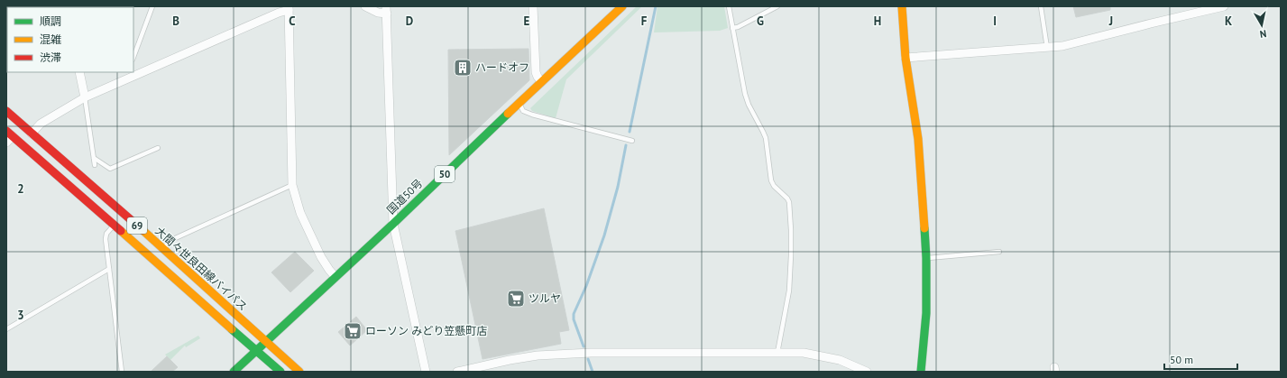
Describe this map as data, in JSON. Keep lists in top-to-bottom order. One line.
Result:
{"streets":{"main road":["50","国道50号","69","大間々世良田線バイパス"]},"crossings":[["国道50号","69"],["国道50号","大間々世良田線バイパス"]],"places":{"building":["ハードオフ"],"supermarket":["ツルヤ","ローソン みどり笠懸町店"]},"legend":["順調","混雑","渋滞"],"scale_bar":"50 m","north":"bottom","grid":{"columns":["B","C","D","E","F","G","H","I","J","K"],"rows":["2","3"]}}
